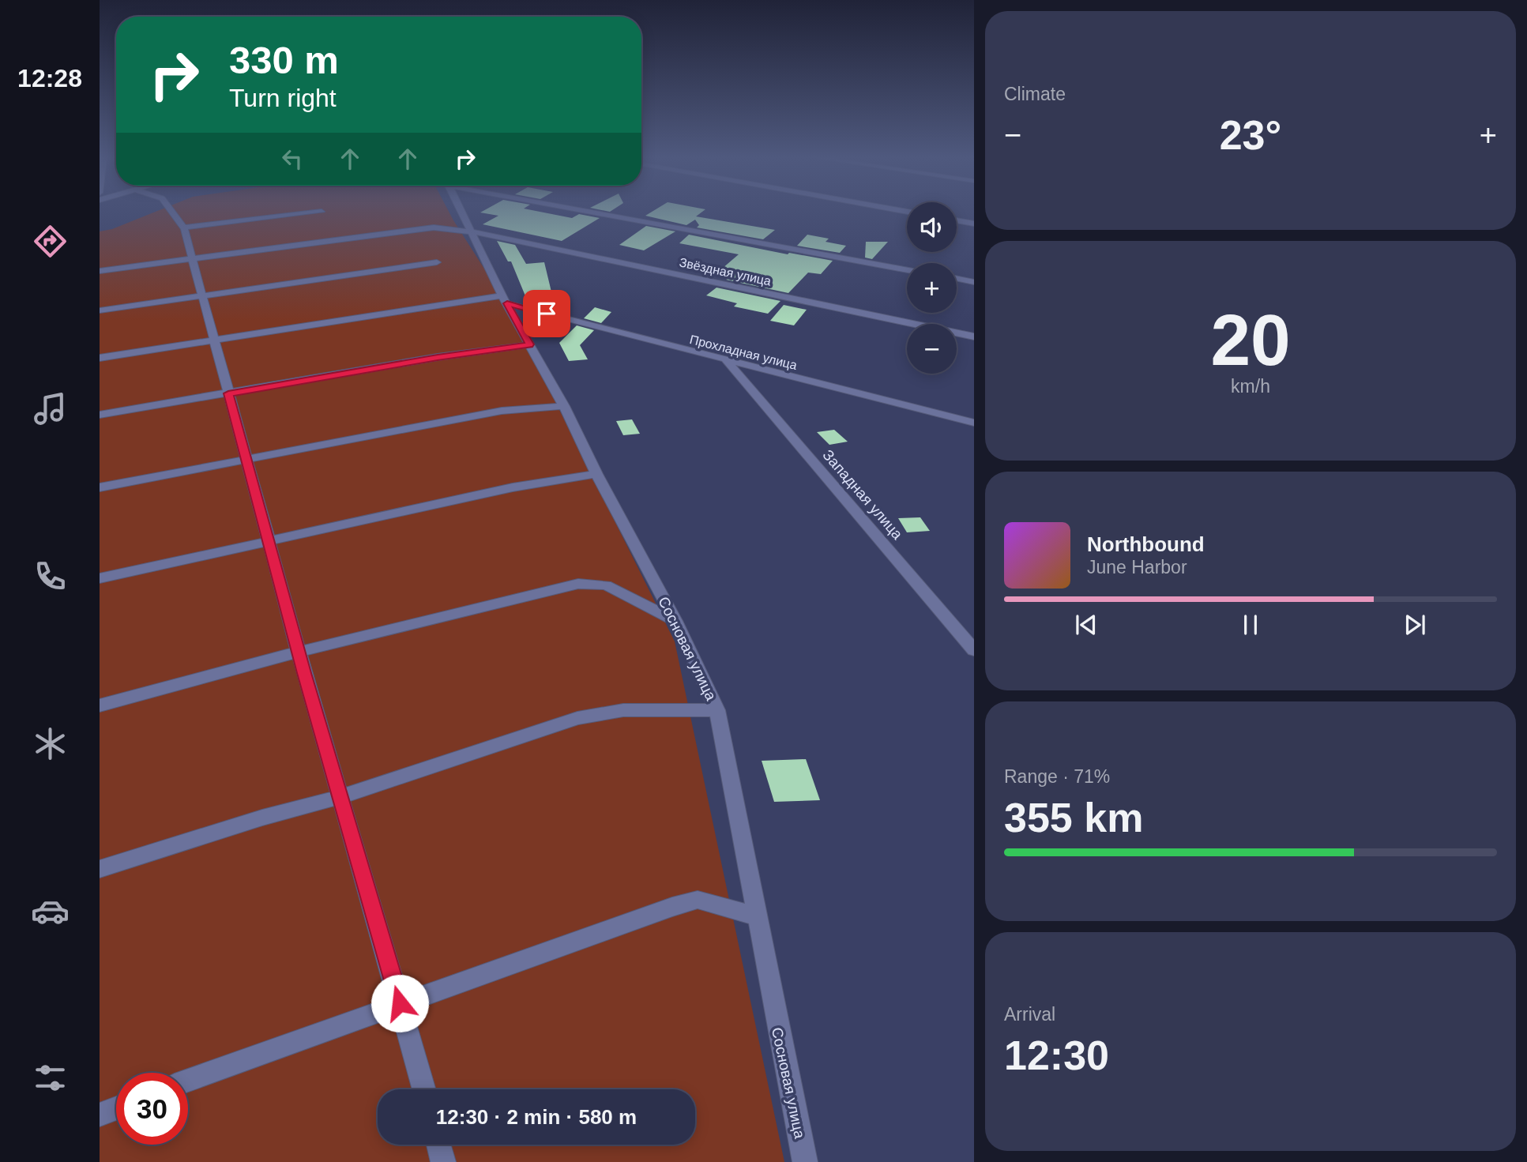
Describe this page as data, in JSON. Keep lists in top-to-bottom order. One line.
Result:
{"streets":{"street":["Звёздная улица","Прохладная улица","Западная улица","Сосновая улица"]},"crossings":[["Звёздная улица","Сосновая улица"],["Прохладная улица","Западная улица"],["Прохладная улица","Сосновая улица"]],"page":{"tabs":"12:28","tile":["Climate",["20","km/h"],["Range · 71%","355 km"],["Arrival","12:30"]],"turn":["330 m","Turn right"],"heat":["−","23°","+"],"map_buttons":["+","−"],"song":["Northbound","June Harbor"],"limit":"30","trip":"12:30 · 2 min · 580 m"}}
